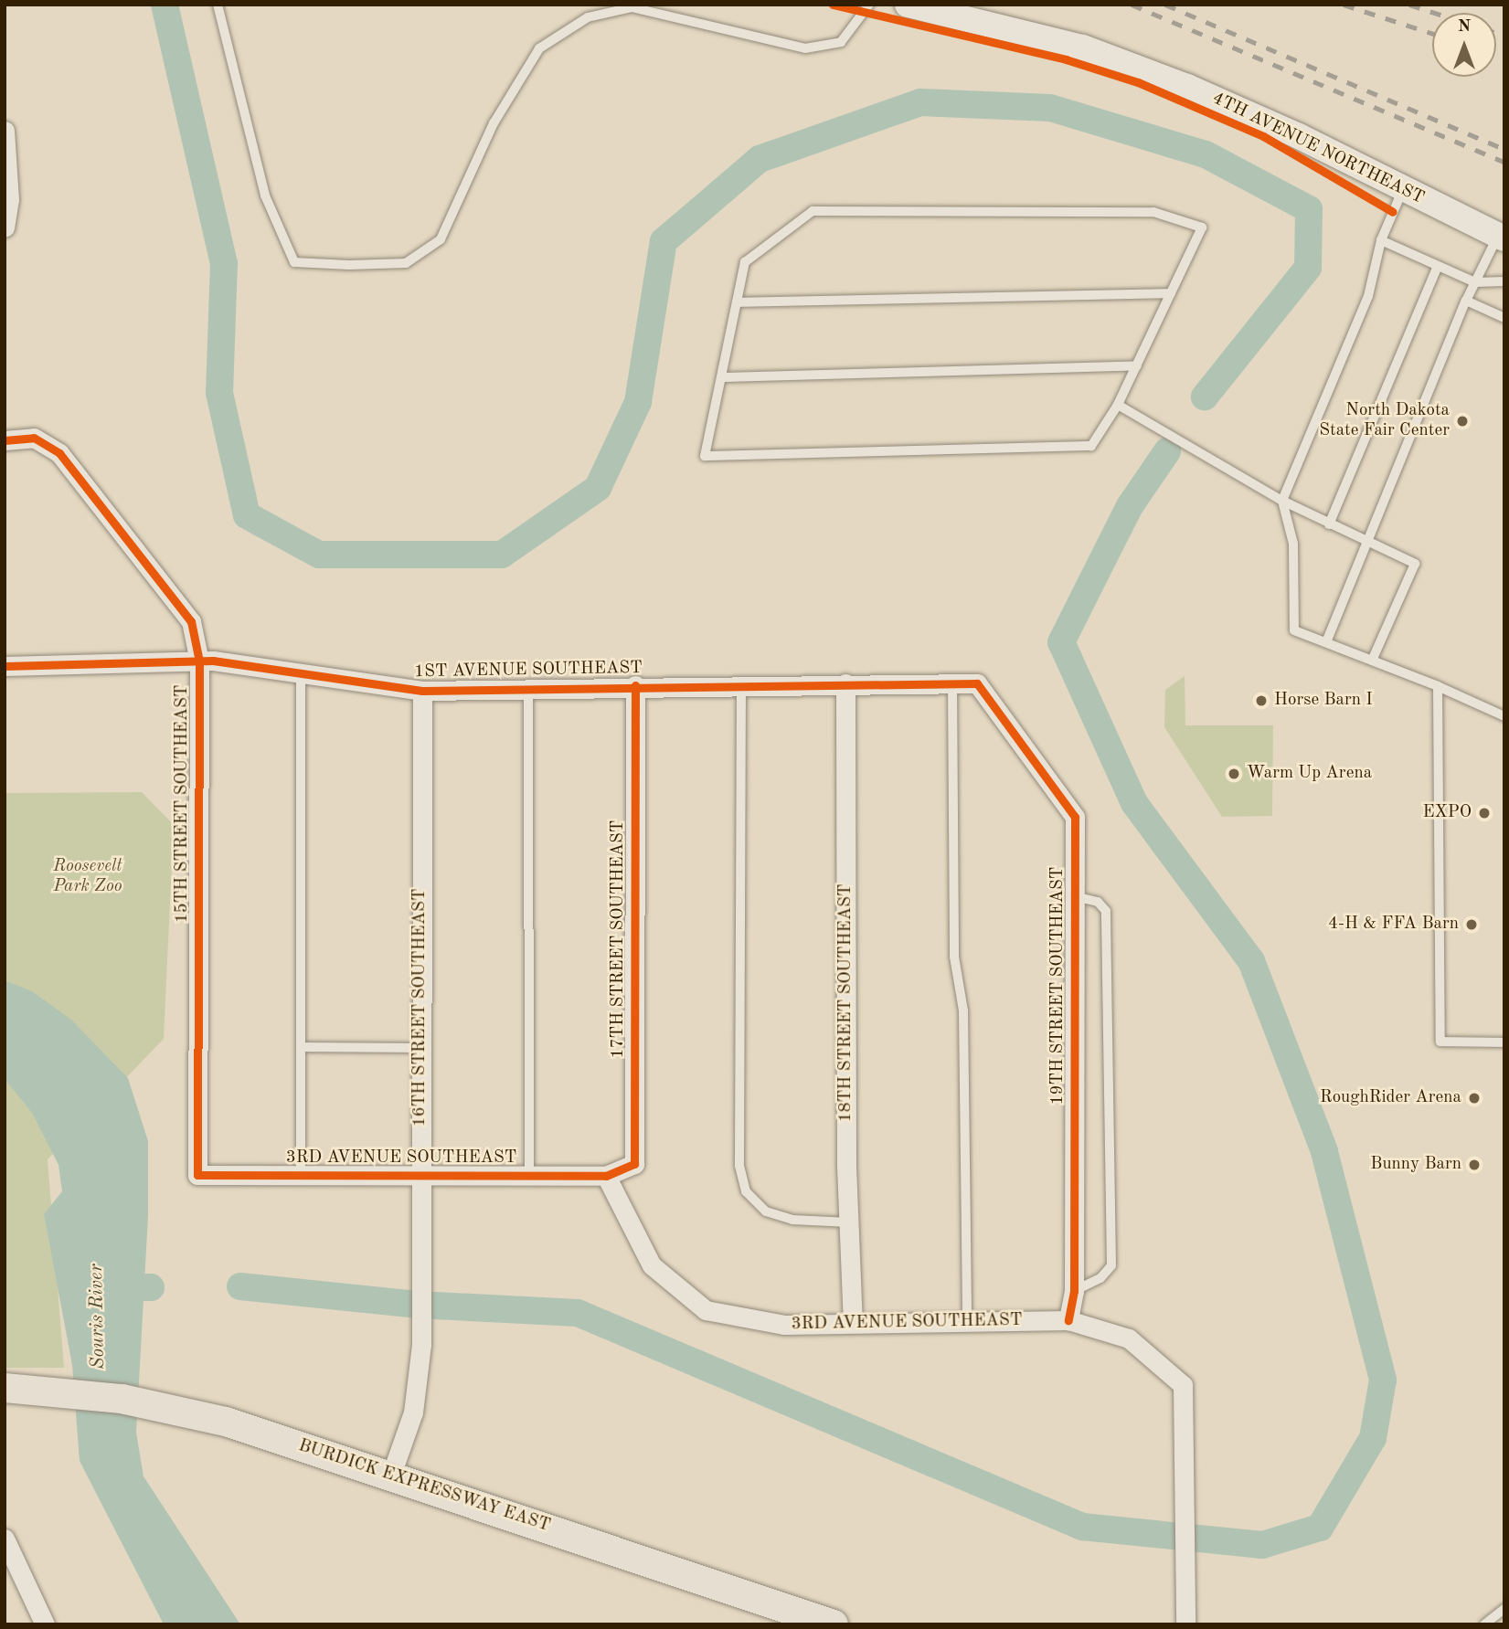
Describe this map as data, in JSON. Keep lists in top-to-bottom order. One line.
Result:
{"streets":{"main road":["BURDICK EXPRESSWAY EAST"],"street":["4TH AVENUE NORTHEAST","1ST AVENUE SOUTHEAST","15TH STREET SOUTHEAST","17TH STREET SOUTHEAST","19TH STREET SOUTHEAST","18TH STREET SOUTHEAST","16TH STREET SOUTHEAST","3RD AVENUE SOUTHEAST"]},"crossings":[["1ST AVENUE SOUTHEAST","15TH STREET SOUTHEAST"],["1ST AVENUE SOUTHEAST","17TH STREET SOUTHEAST"],["1ST AVENUE SOUTHEAST","19TH STREET SOUTHEAST"],["1ST AVENUE SOUTHEAST","18TH STREET SOUTHEAST"],["1ST AVENUE SOUTHEAST","16TH STREET SOUTHEAST"],["15TH STREET SOUTHEAST","3RD AVENUE SOUTHEAST"],["17TH STREET SOUTHEAST","3RD AVENUE SOUTHEAST"],["19TH STREET SOUTHEAST","3RD AVENUE SOUTHEAST"],["18TH STREET SOUTHEAST","3RD AVENUE SOUTHEAST"],["16TH STREET SOUTHEAST","3RD AVENUE SOUTHEAST"],["16TH STREET SOUTHEAST","BURDICK EXPRESSWAY EAST"]],"water":["Souris River"],"parks":["Roosevelt Park Zoo"],"places":["North Dakota State Fair Center","Horse Barn I","Warm Up Arena","EXPO","4-H & FFA Barn","RoughRider Arena","Bunny Barn"],"north":"top"}
